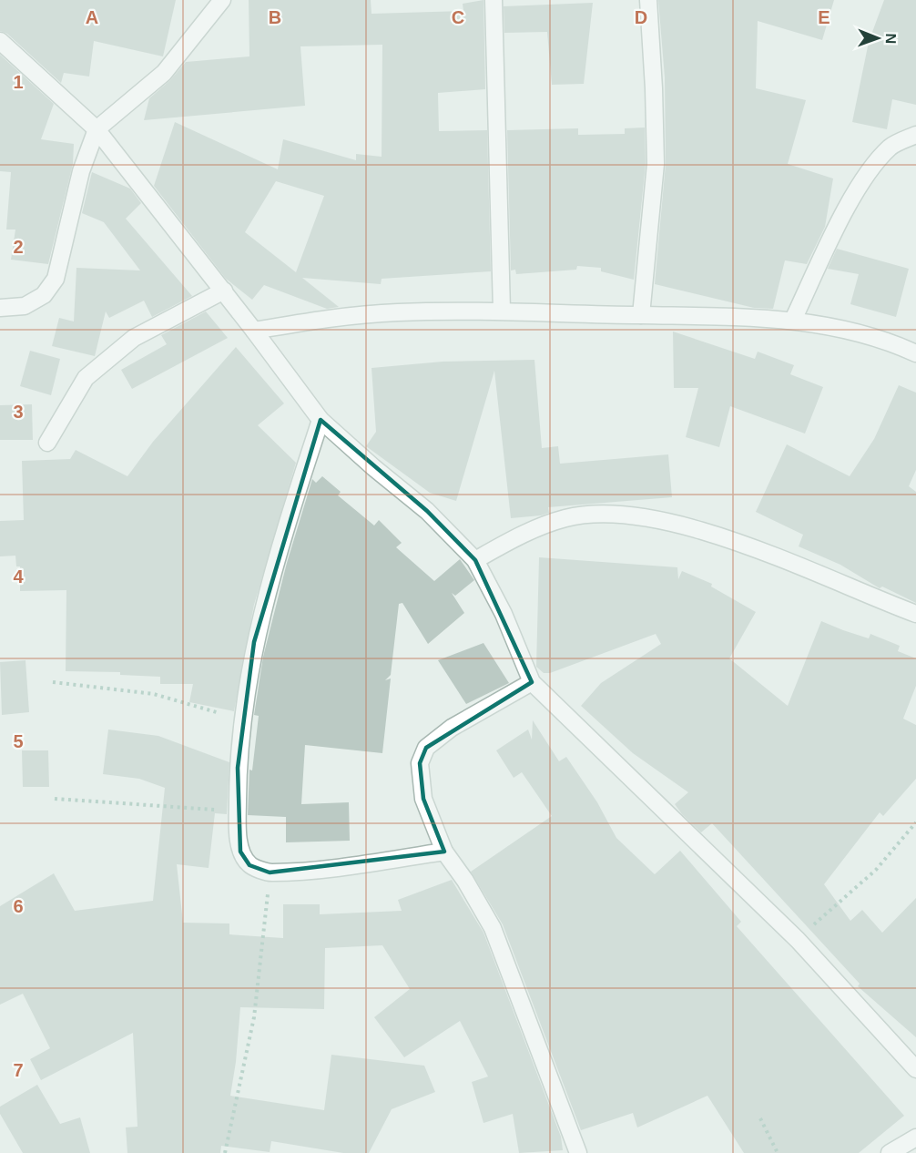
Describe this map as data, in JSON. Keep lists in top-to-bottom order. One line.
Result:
{"north":"right","grid":{"columns":["A","B","C","D","E"],"rows":["1","2","3","4","5","6","7"]}}
